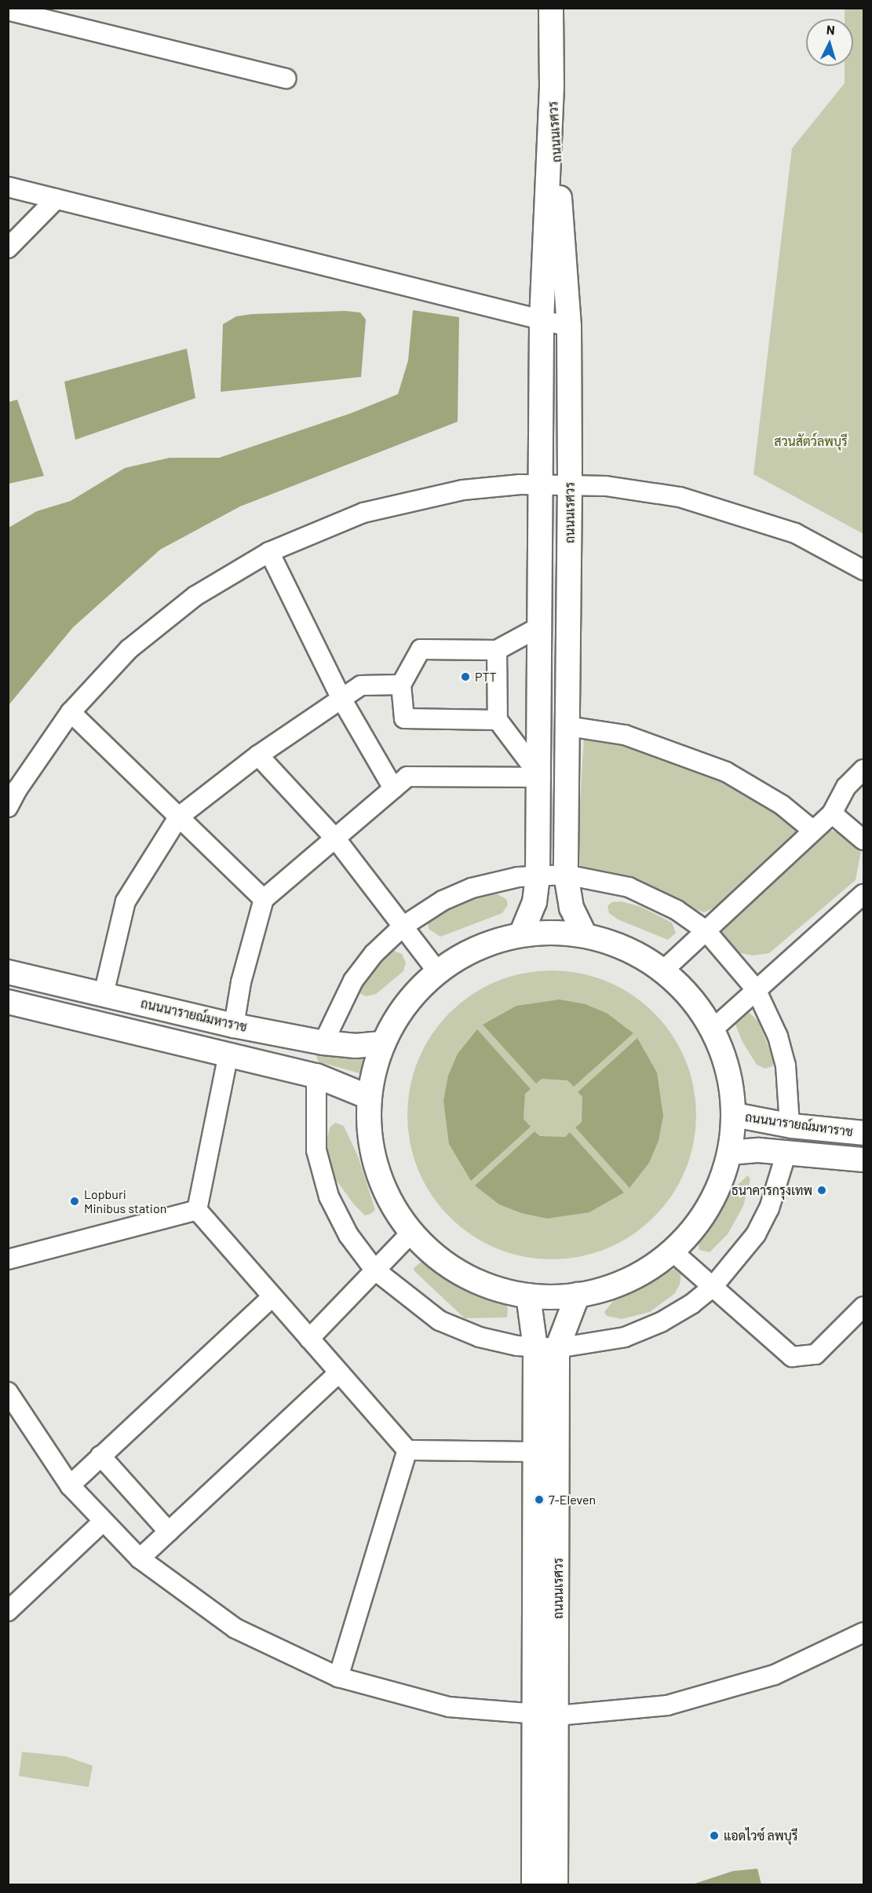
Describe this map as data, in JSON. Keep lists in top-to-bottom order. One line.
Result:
{"streets":{"main road":["ถนนนเรศวร","ถนนนารายณ์มหาราช"]},"parks":["สวนสัตว์ลพบุรี"],"places":["PTT","ธนาคารกรุงเทพ","Lopburi Minibus station","7-Eleven","แอดไวซ์ ลพบุรี"],"north":"top"}
